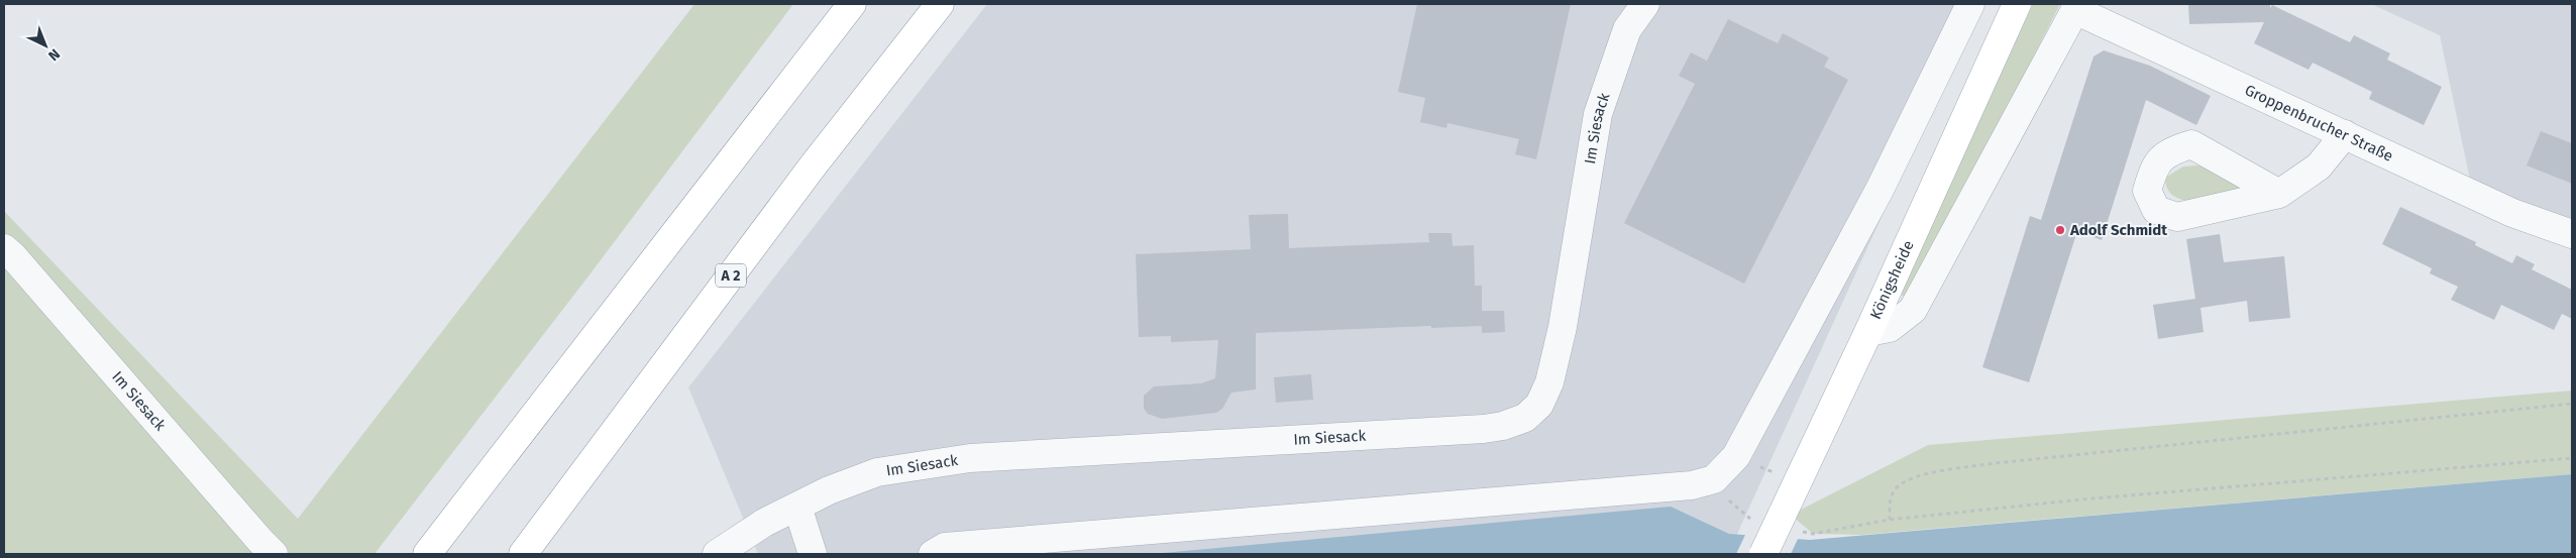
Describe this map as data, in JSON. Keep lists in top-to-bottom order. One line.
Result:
{"streets":{"main road":["A 2","Königsheide"],"street":["Groppenbrucher Straße","Im Siesack"]},"places":["Adolf Schmidt"],"north":"bottom right"}
